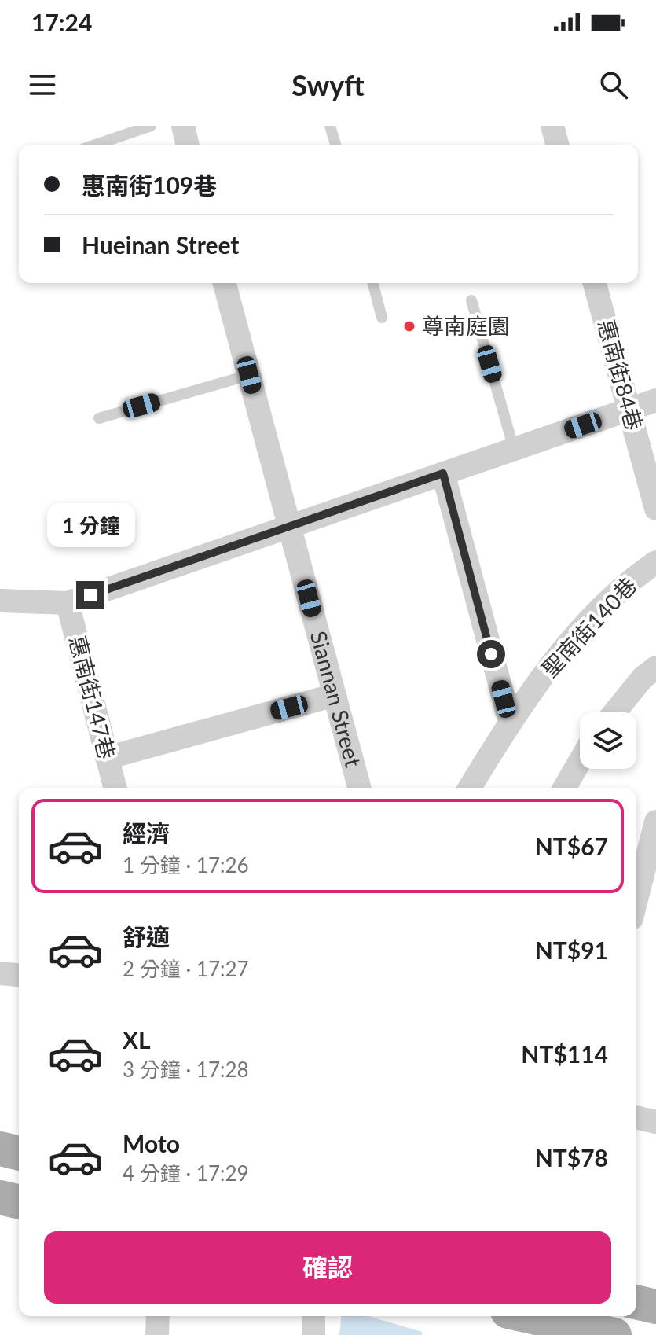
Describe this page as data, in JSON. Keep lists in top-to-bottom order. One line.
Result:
{"streets":{"street":["惠南街84巷","聖南街140巷","惠南街147巷","Siannan Street"]},"places":["尊南庭園"],"page":{"status":"17:24","header":"Swyft","banner":["惠南街109巷","Hueinan Street"],"bubble":"1 分鐘","list":[{"name":"經濟","note":"1 分鐘 · 17:26","value":"NT$67"},{"name":"舒適","note":"2 分鐘 · 17:27","value":"NT$91"},{"name":"XL","note":"3 分鐘 · 17:28","value":"NT$114"},{"name":"Moto","note":"4 分鐘 · 17:29","value":"NT$78"}],"buttons":"確認"}}
